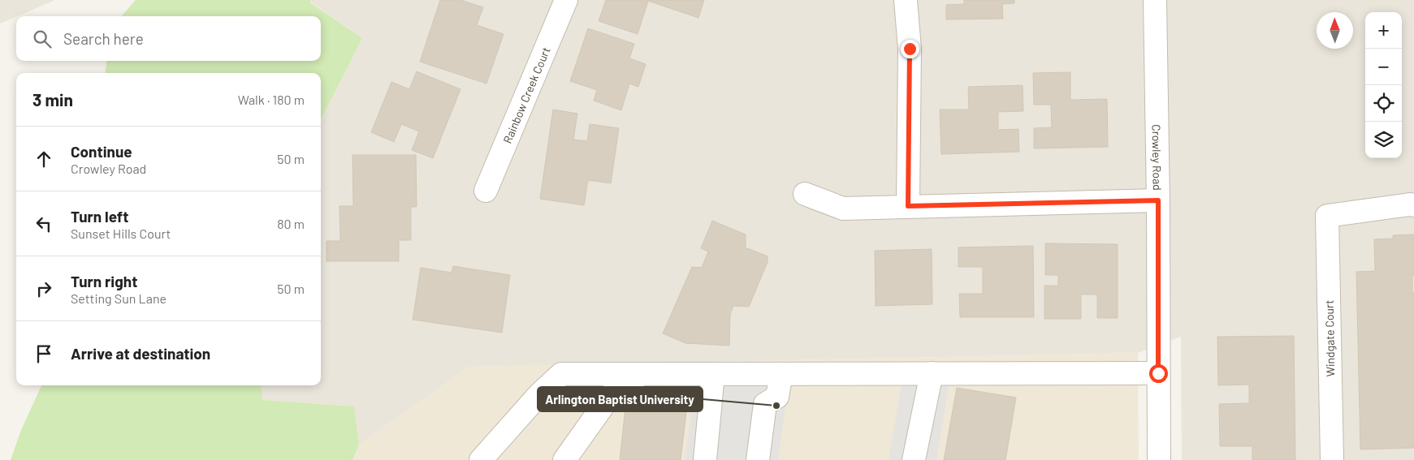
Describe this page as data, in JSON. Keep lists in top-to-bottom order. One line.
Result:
{"streets":{"street":["Rainbow Creek Court","Crowley Road","Windgate Court"]},"places":["Arlington Baptist University"],"north":"top","page":{"map_buttons":["+","−"],"search":"Search here","heading":["3 min","Walk · 180 m"],"list":[["Continue","Crowley Road","50 m"],["Turn left","Sunset Hills Court","80 m"],["Turn right","Setting Sun Lane","50 m"],"Arrive at destination"]}}
